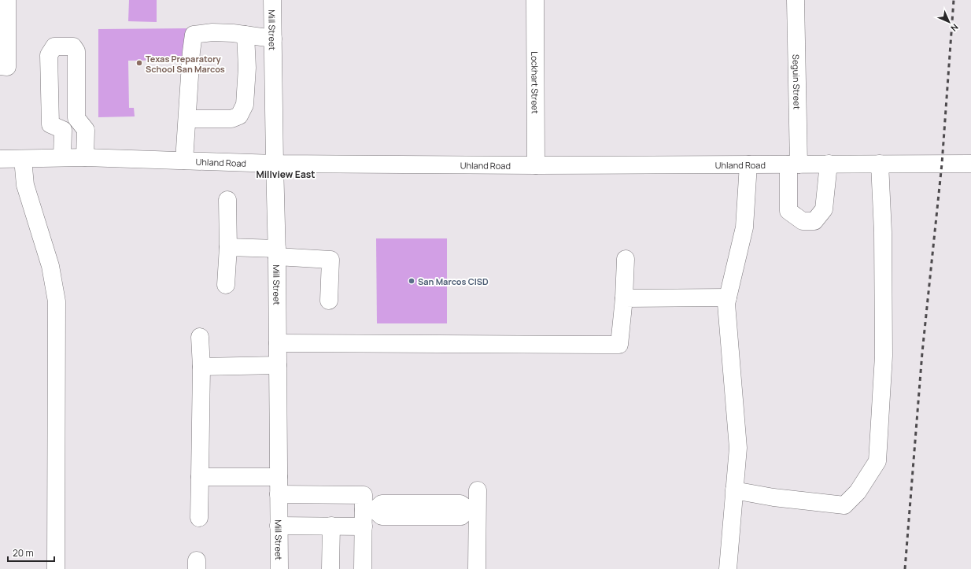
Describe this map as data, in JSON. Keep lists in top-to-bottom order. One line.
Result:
{"streets":{"street":["Mill Street","Seguin Street","Lockhart Street","Uhland Road"]},"crossings":[["Mill Street","Uhland Road"],["Seguin Street","Uhland Road"],["Lockhart Street","Uhland Road"]],"districts":["Millview East"],"places":["Texas Preparatory School San Marcos","San Marcos CISD"],"scale_bar":"20 m","north":"bottom right"}
